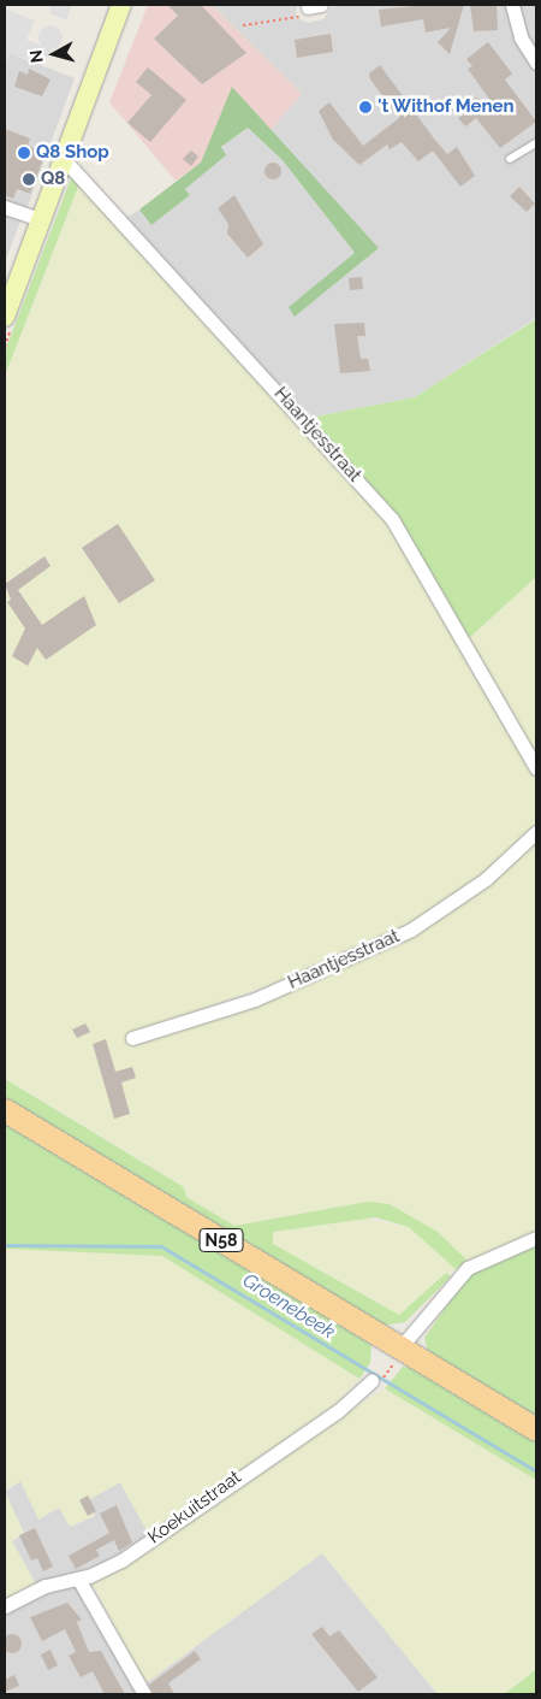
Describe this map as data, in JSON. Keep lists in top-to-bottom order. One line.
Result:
{"streets":{"main road":["N58"],"street":["Haantjesstraat","Koekuitstraat"]},"water":["Groenebeek"],"places":["'t Withof Menen","Q8 Shop","Q8"],"north":"left"}
